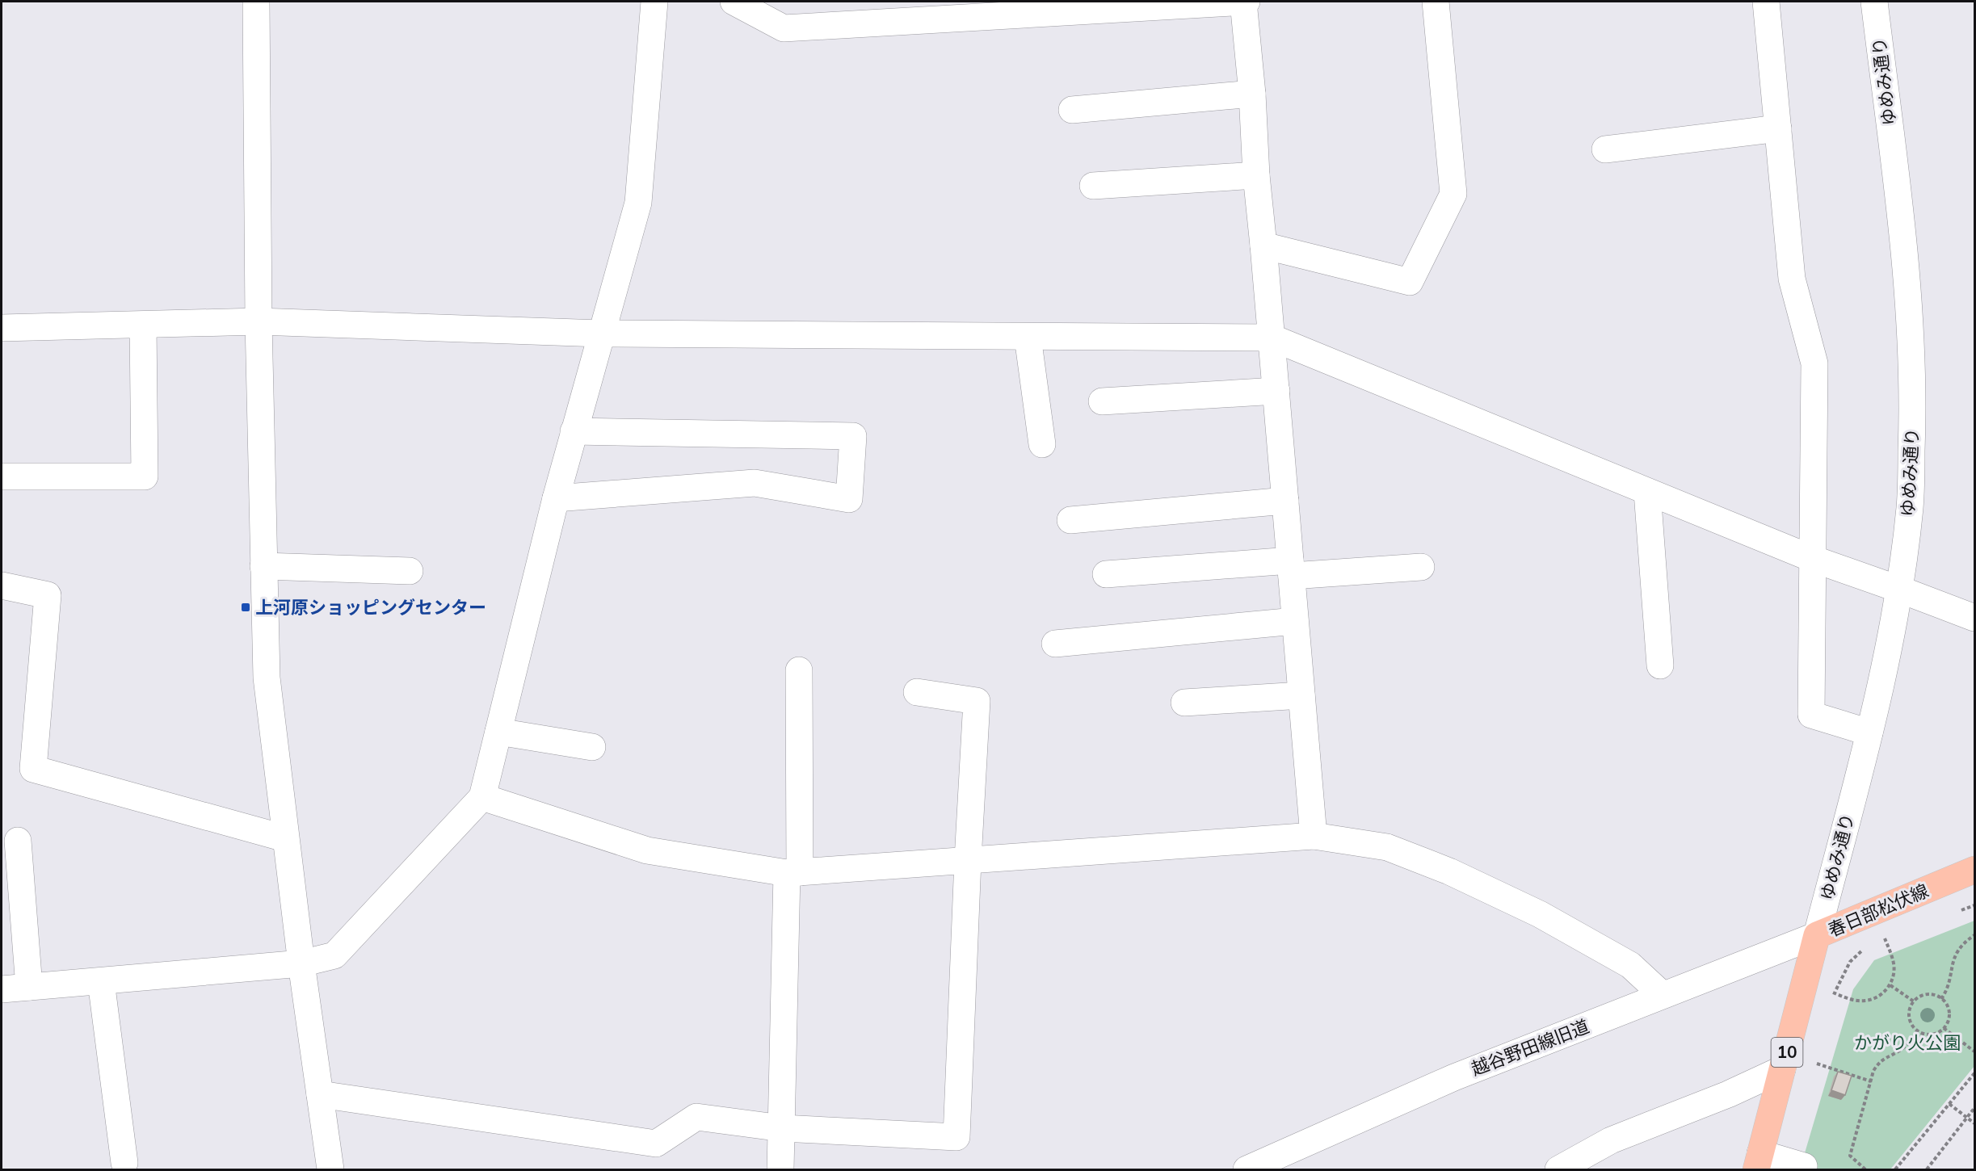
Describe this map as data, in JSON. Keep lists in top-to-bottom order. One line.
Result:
{"streets":{"main road":["春日部松伏線","10"],"street":["ゆめみ通り","越谷野田線旧道"]},"crossings":[["ゆめみ通り","春日部松伏線"],["ゆめみ通り","越谷野田線旧道"],["春日部松伏線","越谷野田線旧道"]],"parks":["かがり火公園"],"places":{"transit":["上河原ショッピングセンター"]}}
